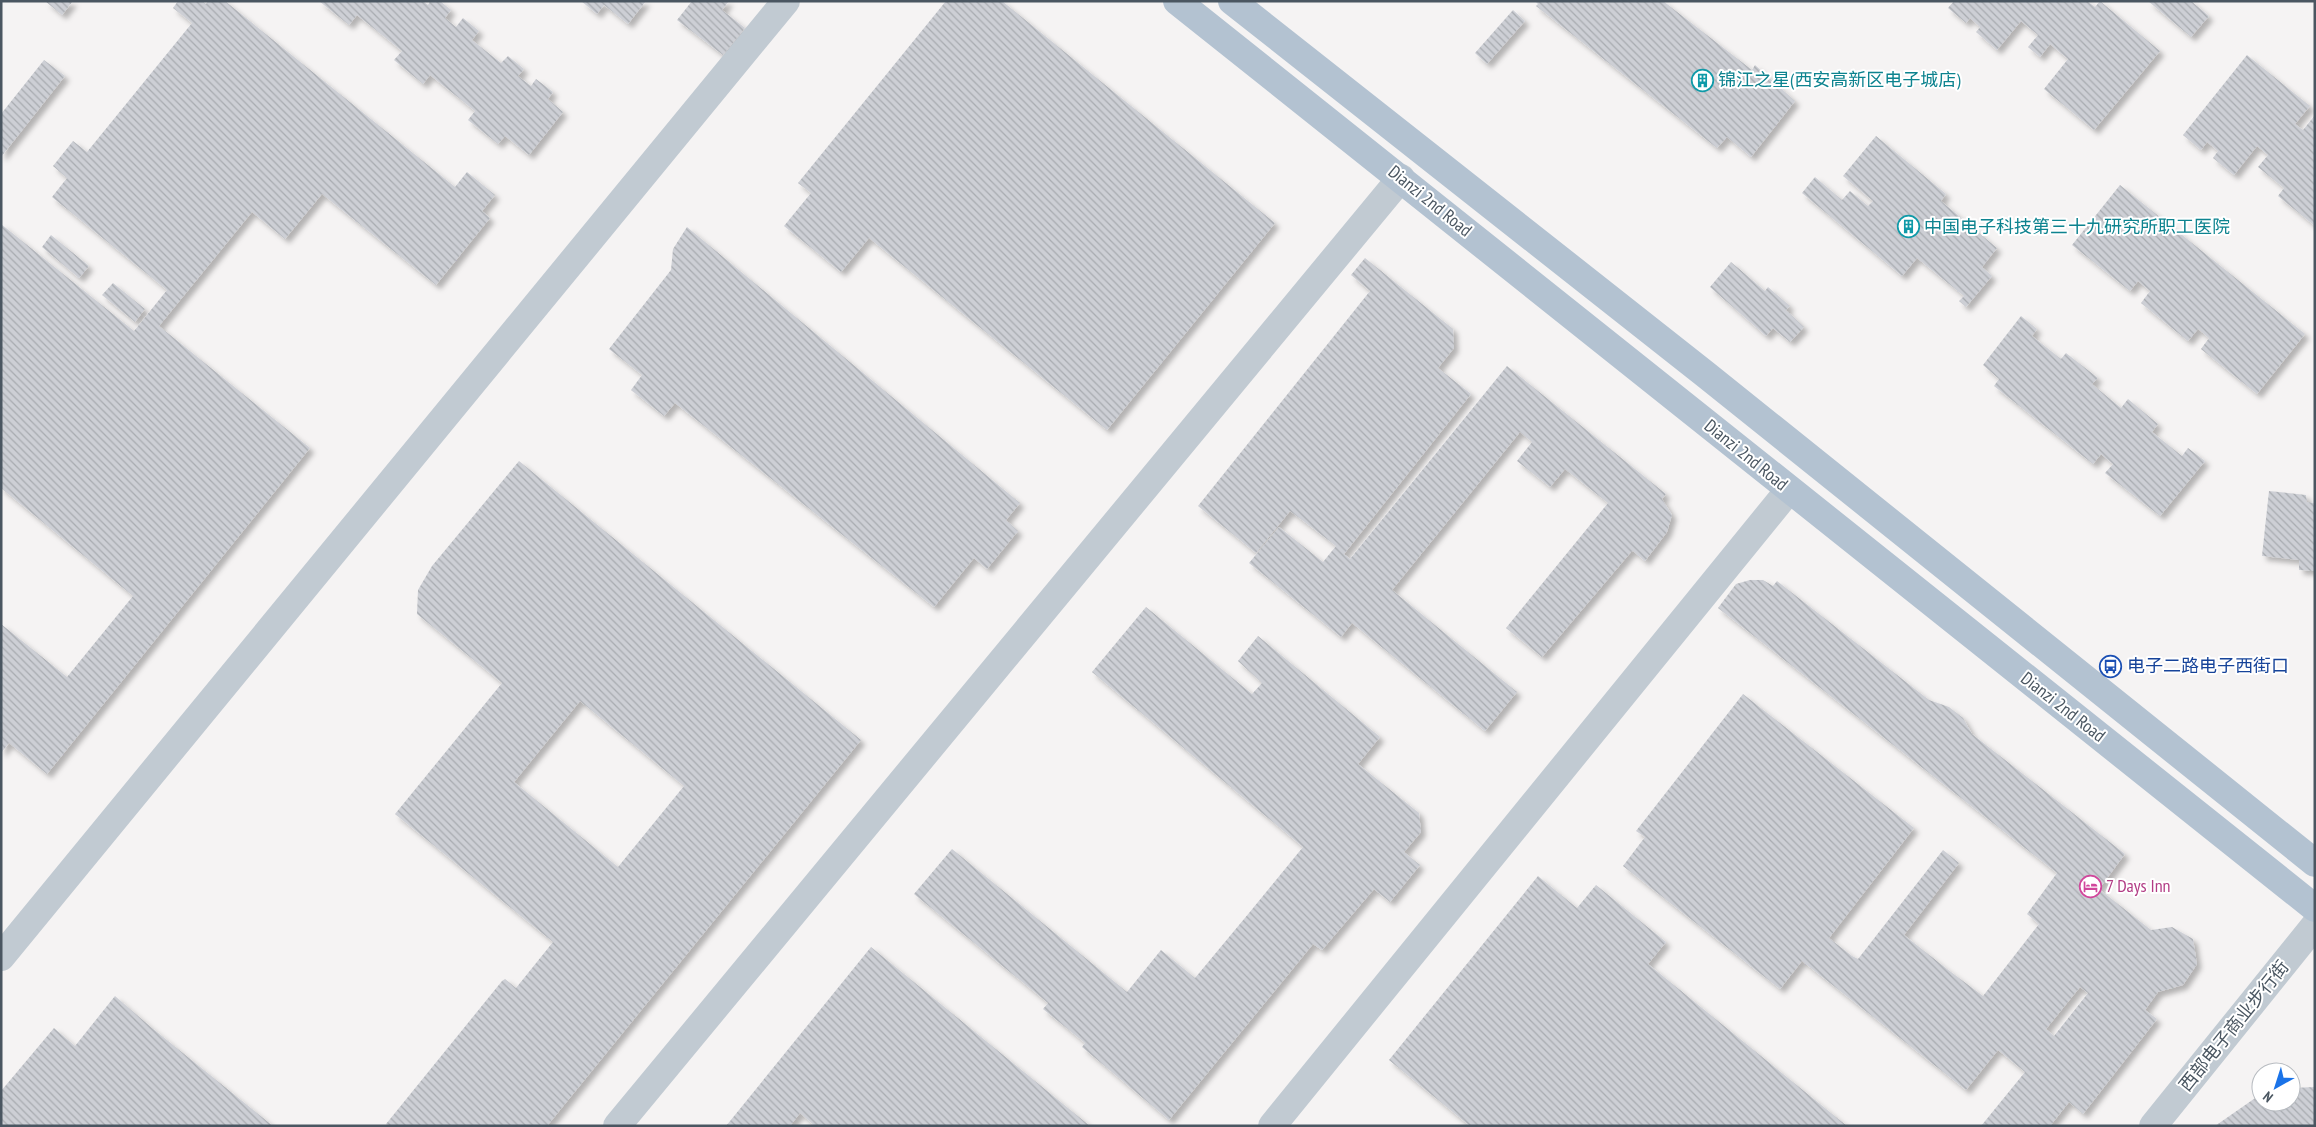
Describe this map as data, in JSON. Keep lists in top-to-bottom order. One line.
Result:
{"streets":{"main road":["Dianzi 2nd Road"],"street":["西部电子商业步行街"]},"places":{"building":["锦江之星(西安高新区电子城店)","中国电子科技第三十九研究所职工医院"],"bus stop":["电子二路电子西街口"],"hotel":["7 Days Inn"]},"north":"bottom left"}
